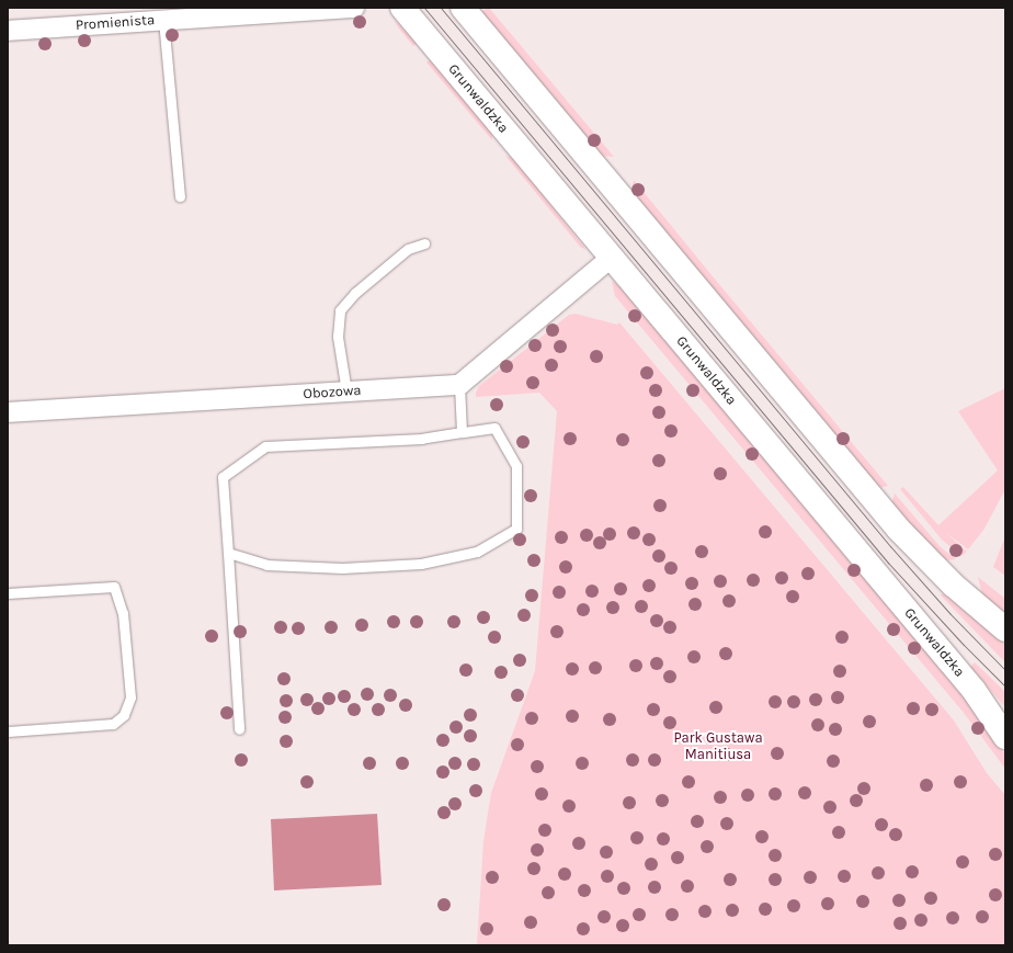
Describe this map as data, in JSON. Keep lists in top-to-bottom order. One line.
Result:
{"streets":{"street":["Promienista","Grunwaldzka","Obozowa"]},"parks":["Park Gustawa Manitiusa"]}
